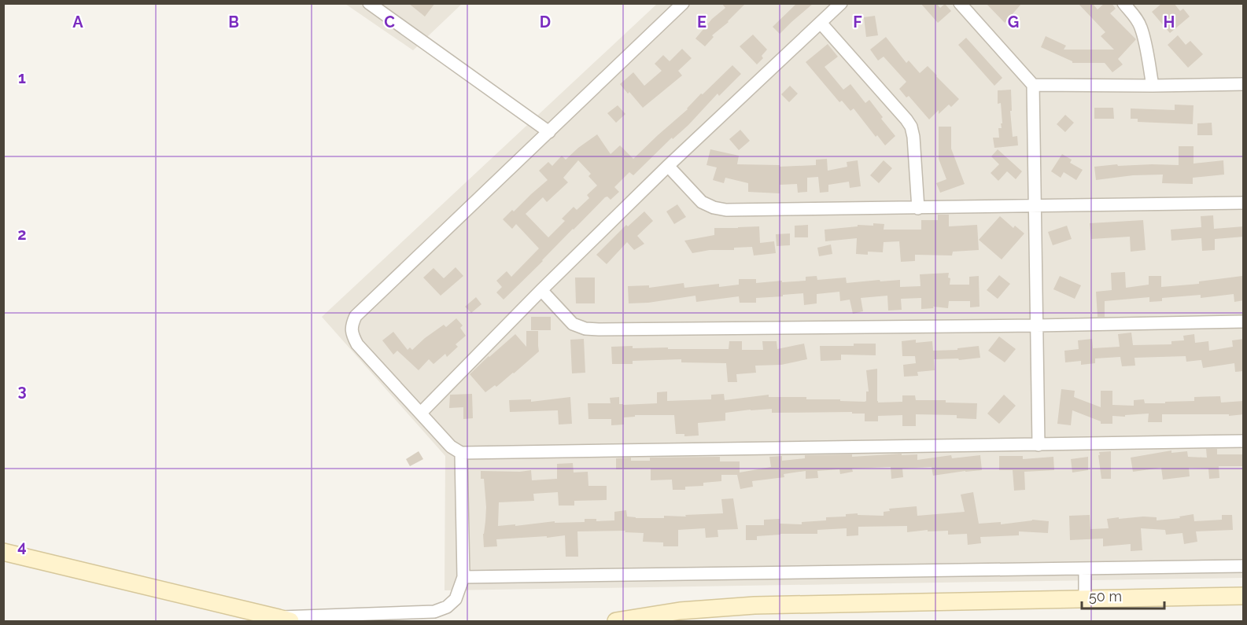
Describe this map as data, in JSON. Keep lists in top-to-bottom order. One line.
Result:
{"scale_bar":"50 m","grid":{"columns":["A","B","C","D","E","F","G","H"],"rows":["1","2","3","4"]}}
